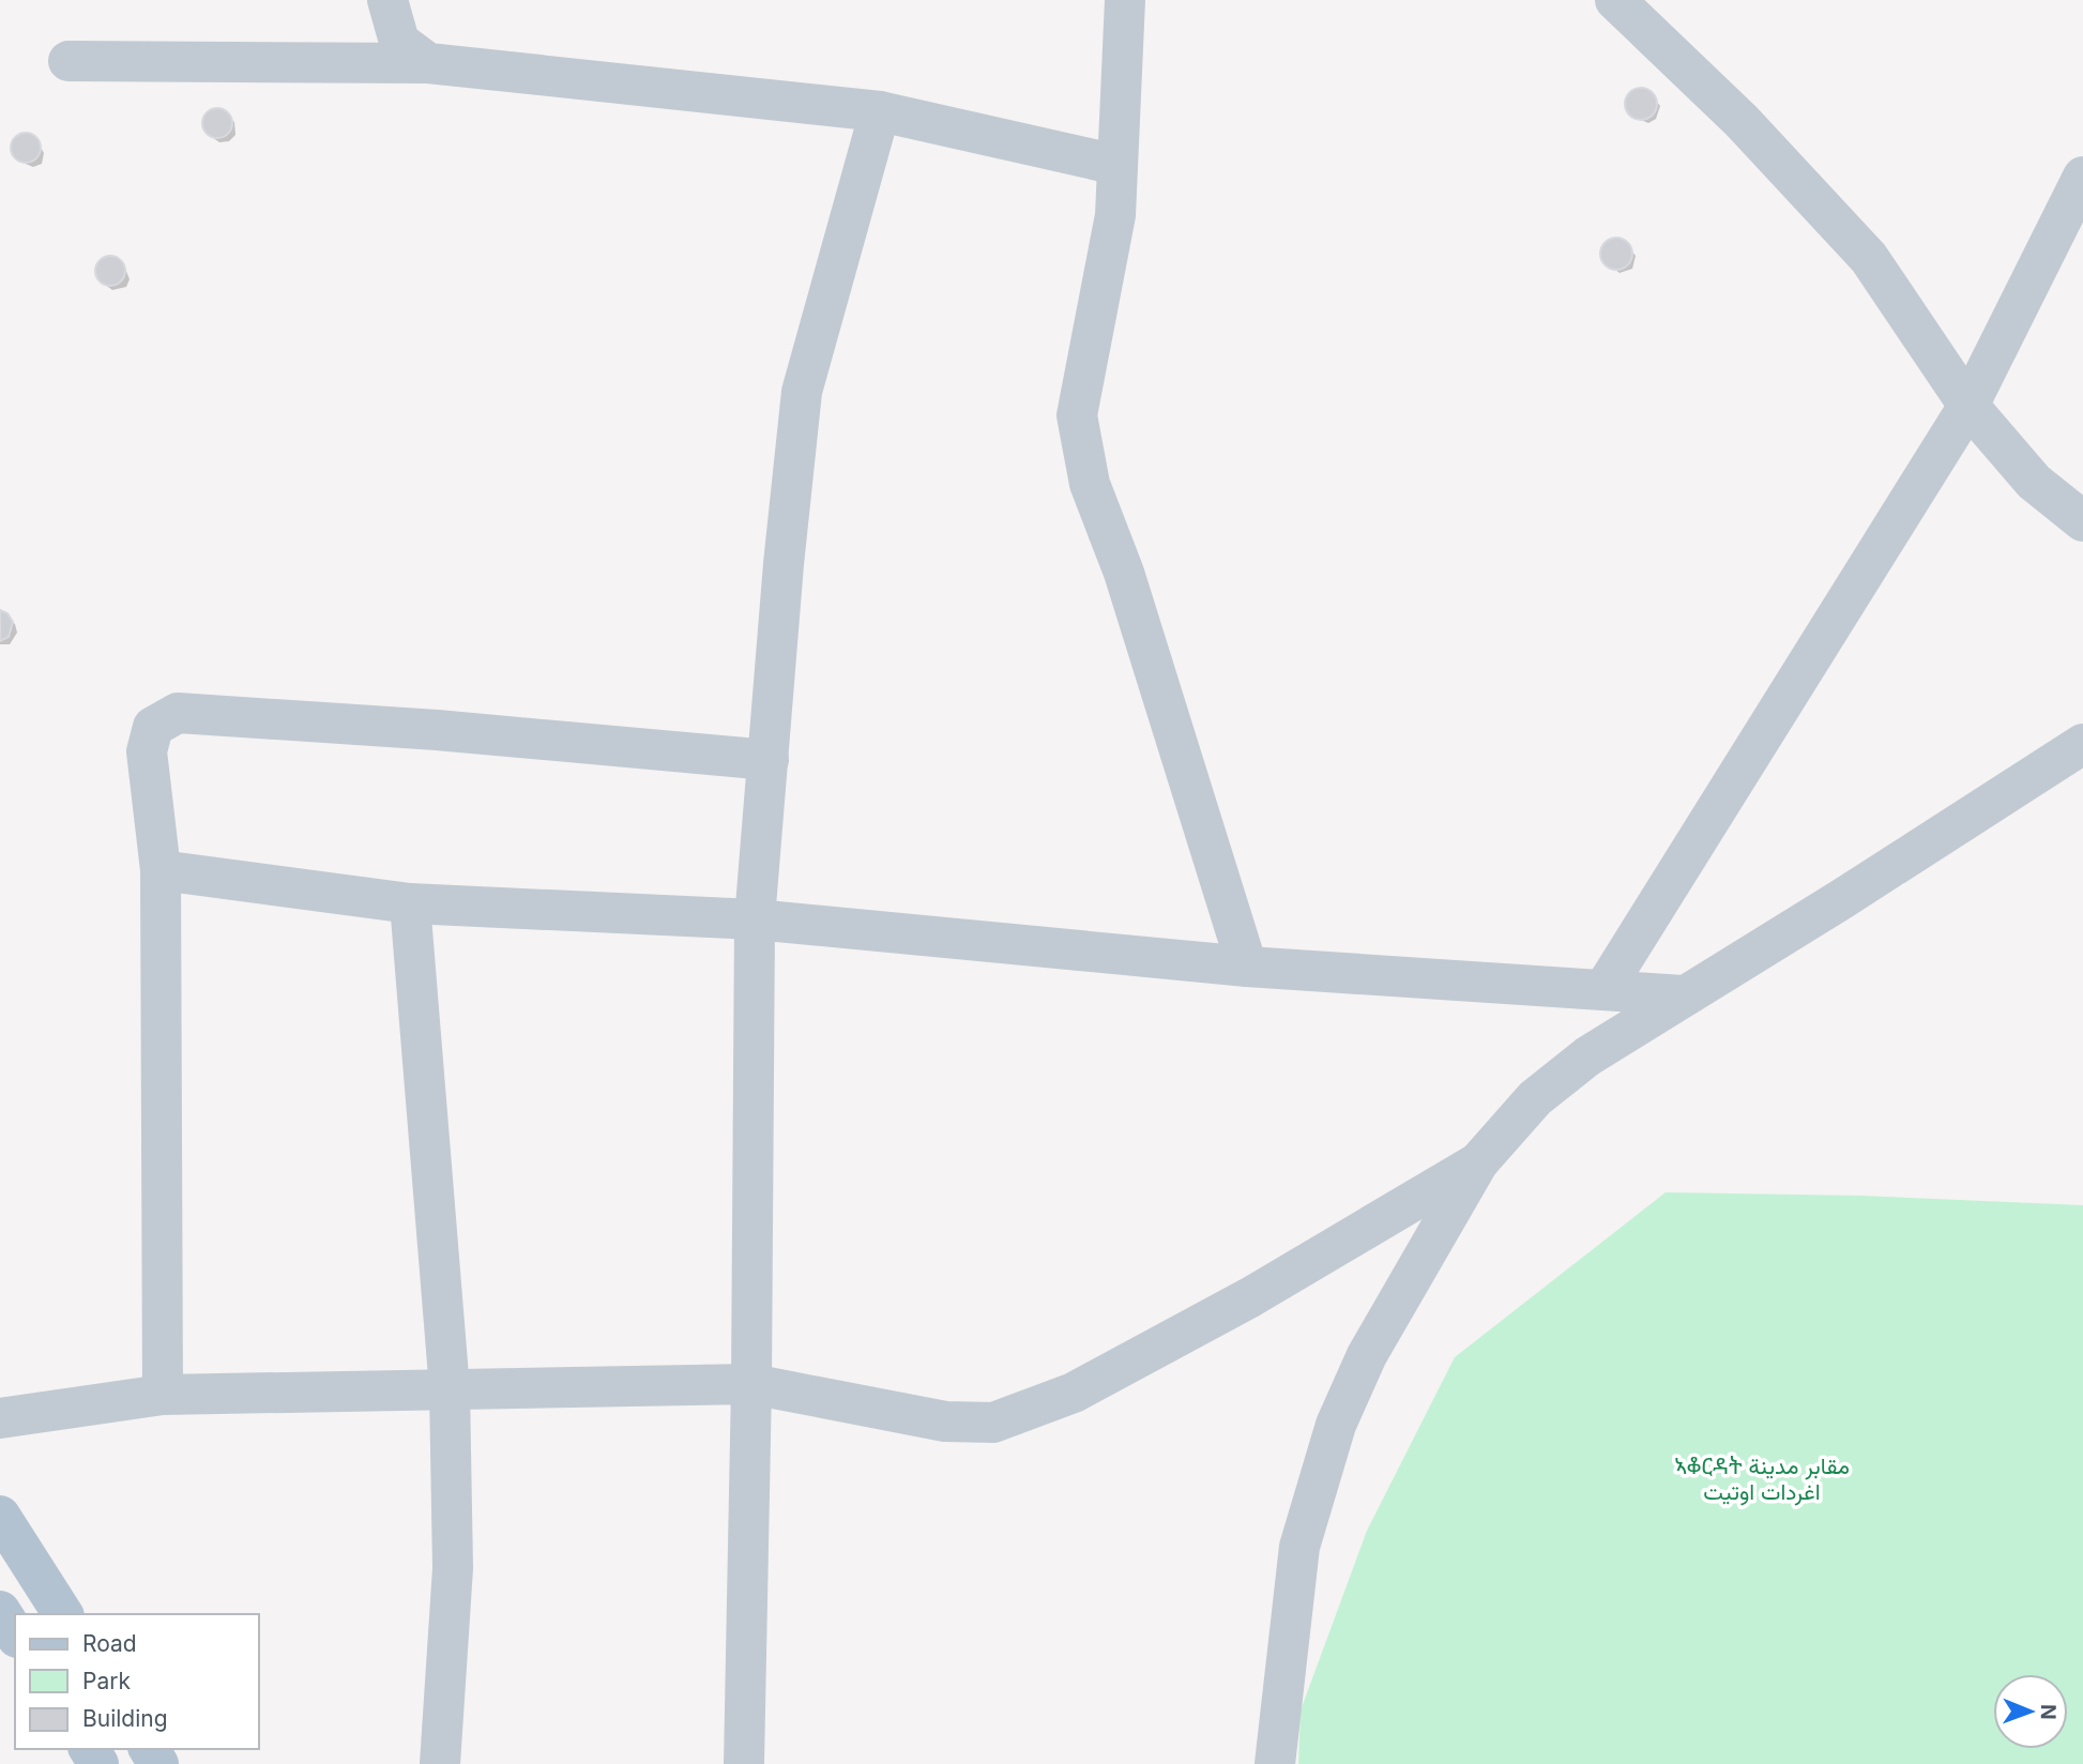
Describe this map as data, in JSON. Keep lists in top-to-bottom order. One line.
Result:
{"parks":["ኣቆርዳት مقابر مدينة اغردات اوتيت"],"legend":["Road","Park","Building"],"north":"right"}
